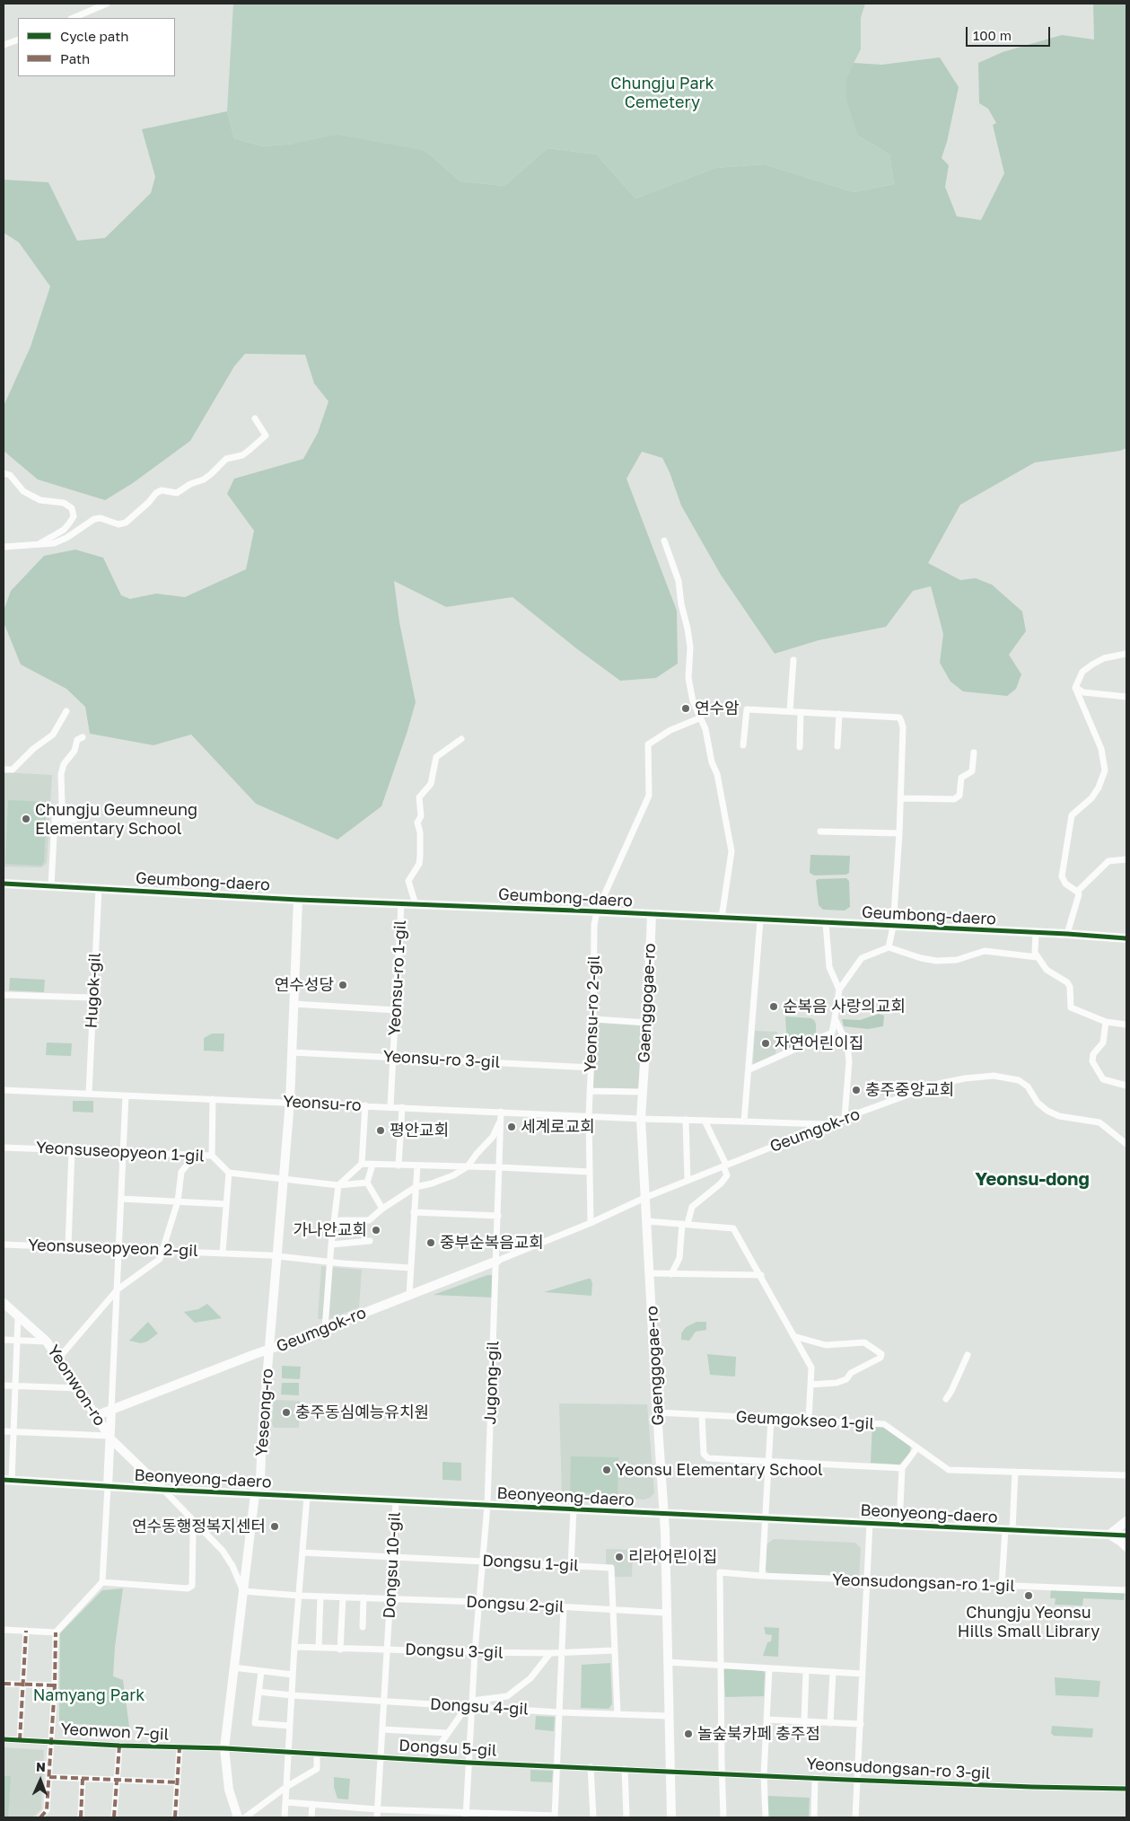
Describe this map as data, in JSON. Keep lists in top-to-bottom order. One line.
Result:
{"streets":{"street":["Geumbong-daero","Yeonsu-ro 1-gil","Hugok-gil","Gaenggogae-ro","Yeonsu-ro 2-gil","Yeonsu-ro 3-gil","Yeonsu-ro","Geumgok-ro","Yeonsuseopyeon 1-gil","Yeonsuseopyeon 2-gil","Jugong-gil","Yeonwon-ro","Yeseong-ro","Geumgokseo 1-gil","Beonyeong-daero","Dongsu 1-gil","Dongsu 10-gil","Yeonsudongsan-ro 1-gil","Dongsu 2-gil","Dongsu 3-gil","Dongsu 4-gil","Yeonwon 7-gil","Dongsu 5-gil","Yeonsudongsan-ro 3-gil"]},"crossings":[["Geumbong-daero","Yeonsu-ro 1-gil"],["Geumbong-daero","Hugok-gil"],["Geumbong-daero","Gaenggogae-ro"],["Geumbong-daero","Yeonsu-ro 2-gil"],["Geumbong-daero","Yeseong-ro"],["Yeonsu-ro 1-gil","Yeonsu-ro 3-gil"],["Yeonsu-ro 1-gil","Yeonsu-ro"],["Hugok-gil","Yeonsu-ro"],["Gaenggogae-ro","Yeonsu-ro"],["Gaenggogae-ro","Geumgok-ro"],["Gaenggogae-ro","Geumgokseo 1-gil"],["Gaenggogae-ro","Beonyeong-daero"],["Gaenggogae-ro","Dongsu 2-gil"],["Gaenggogae-ro","Dongsu 4-gil"],["Gaenggogae-ro","Dongsu 5-gil"],["Gaenggogae-ro","Yeonsudongsan-ro 3-gil"],["Yeonsu-ro 2-gil","Yeonsu-ro 3-gil"],["Yeonsu-ro 2-gil","Yeonsu-ro"],["Yeonsu-ro 2-gil","Geumgok-ro"],["Yeonsu-ro 3-gil","Yeseong-ro"],["Yeonsu-ro","Geumgok-ro"],["Yeonsu-ro","Yeseong-ro"],["Geumgok-ro","Jugong-gil"],["Geumgok-ro","Yeonwon-ro"],["Geumgok-ro","Yeseong-ro"],["Yeonsuseopyeon 2-gil","Yeseong-ro"],["Jugong-gil","Beonyeong-daero"],["Jugong-gil","Dongsu 1-gil"],["Jugong-gil","Dongsu 2-gil"],["Jugong-gil","Dongsu 3-gil"],["Jugong-gil","Dongsu 4-gil"],["Jugong-gil","Dongsu 5-gil"],["Yeonwon-ro","Beonyeong-daero"],["Yeseong-ro","Beonyeong-daero"],["Yeseong-ro","Dongsu 2-gil"],["Yeseong-ro","Yeonwon 7-gil"],["Yeseong-ro","Dongsu 5-gil"],["Beonyeong-daero","Dongsu 10-gil"],["Dongsu 1-gil","Dongsu 10-gil"],["Dongsu 1-gil","Dongsu 2-gil"],["Dongsu 1-gil","Dongsu 3-gil"],["Dongsu 1-gil","Dongsu 4-gil"],["Dongsu 10-gil","Dongsu 2-gil"],["Dongsu 10-gil","Dongsu 3-gil"],["Dongsu 10-gil","Dongsu 4-gil"],["Dongsu 10-gil","Dongsu 5-gil"],["Dongsu 4-gil","Dongsu 5-gil"],["Yeonwon 7-gil","Dongsu 5-gil"],["Dongsu 5-gil","Yeonsudongsan-ro 3-gil"]],"districts":["Yeonsu-dong"],"parks":["Chungju Park Cemetery","Namyang Park"],"places":["연수암","Chungju Geumneung Elementary School","연수성당","순복음 사랑의교회","자연어린이집","충주중앙교회","세계로교회","평안교회","가나안교회","중부순복음교회","충주동심예능유치원","Yeonsu Elementary School","연수동행정복지센터","리라어린이집","Chungju Yeonsu Hills Small Library","놀숲북카페 충주점"],"legend":["Cycle path","Path"],"scale_bar":"100 m","north":"top"}
